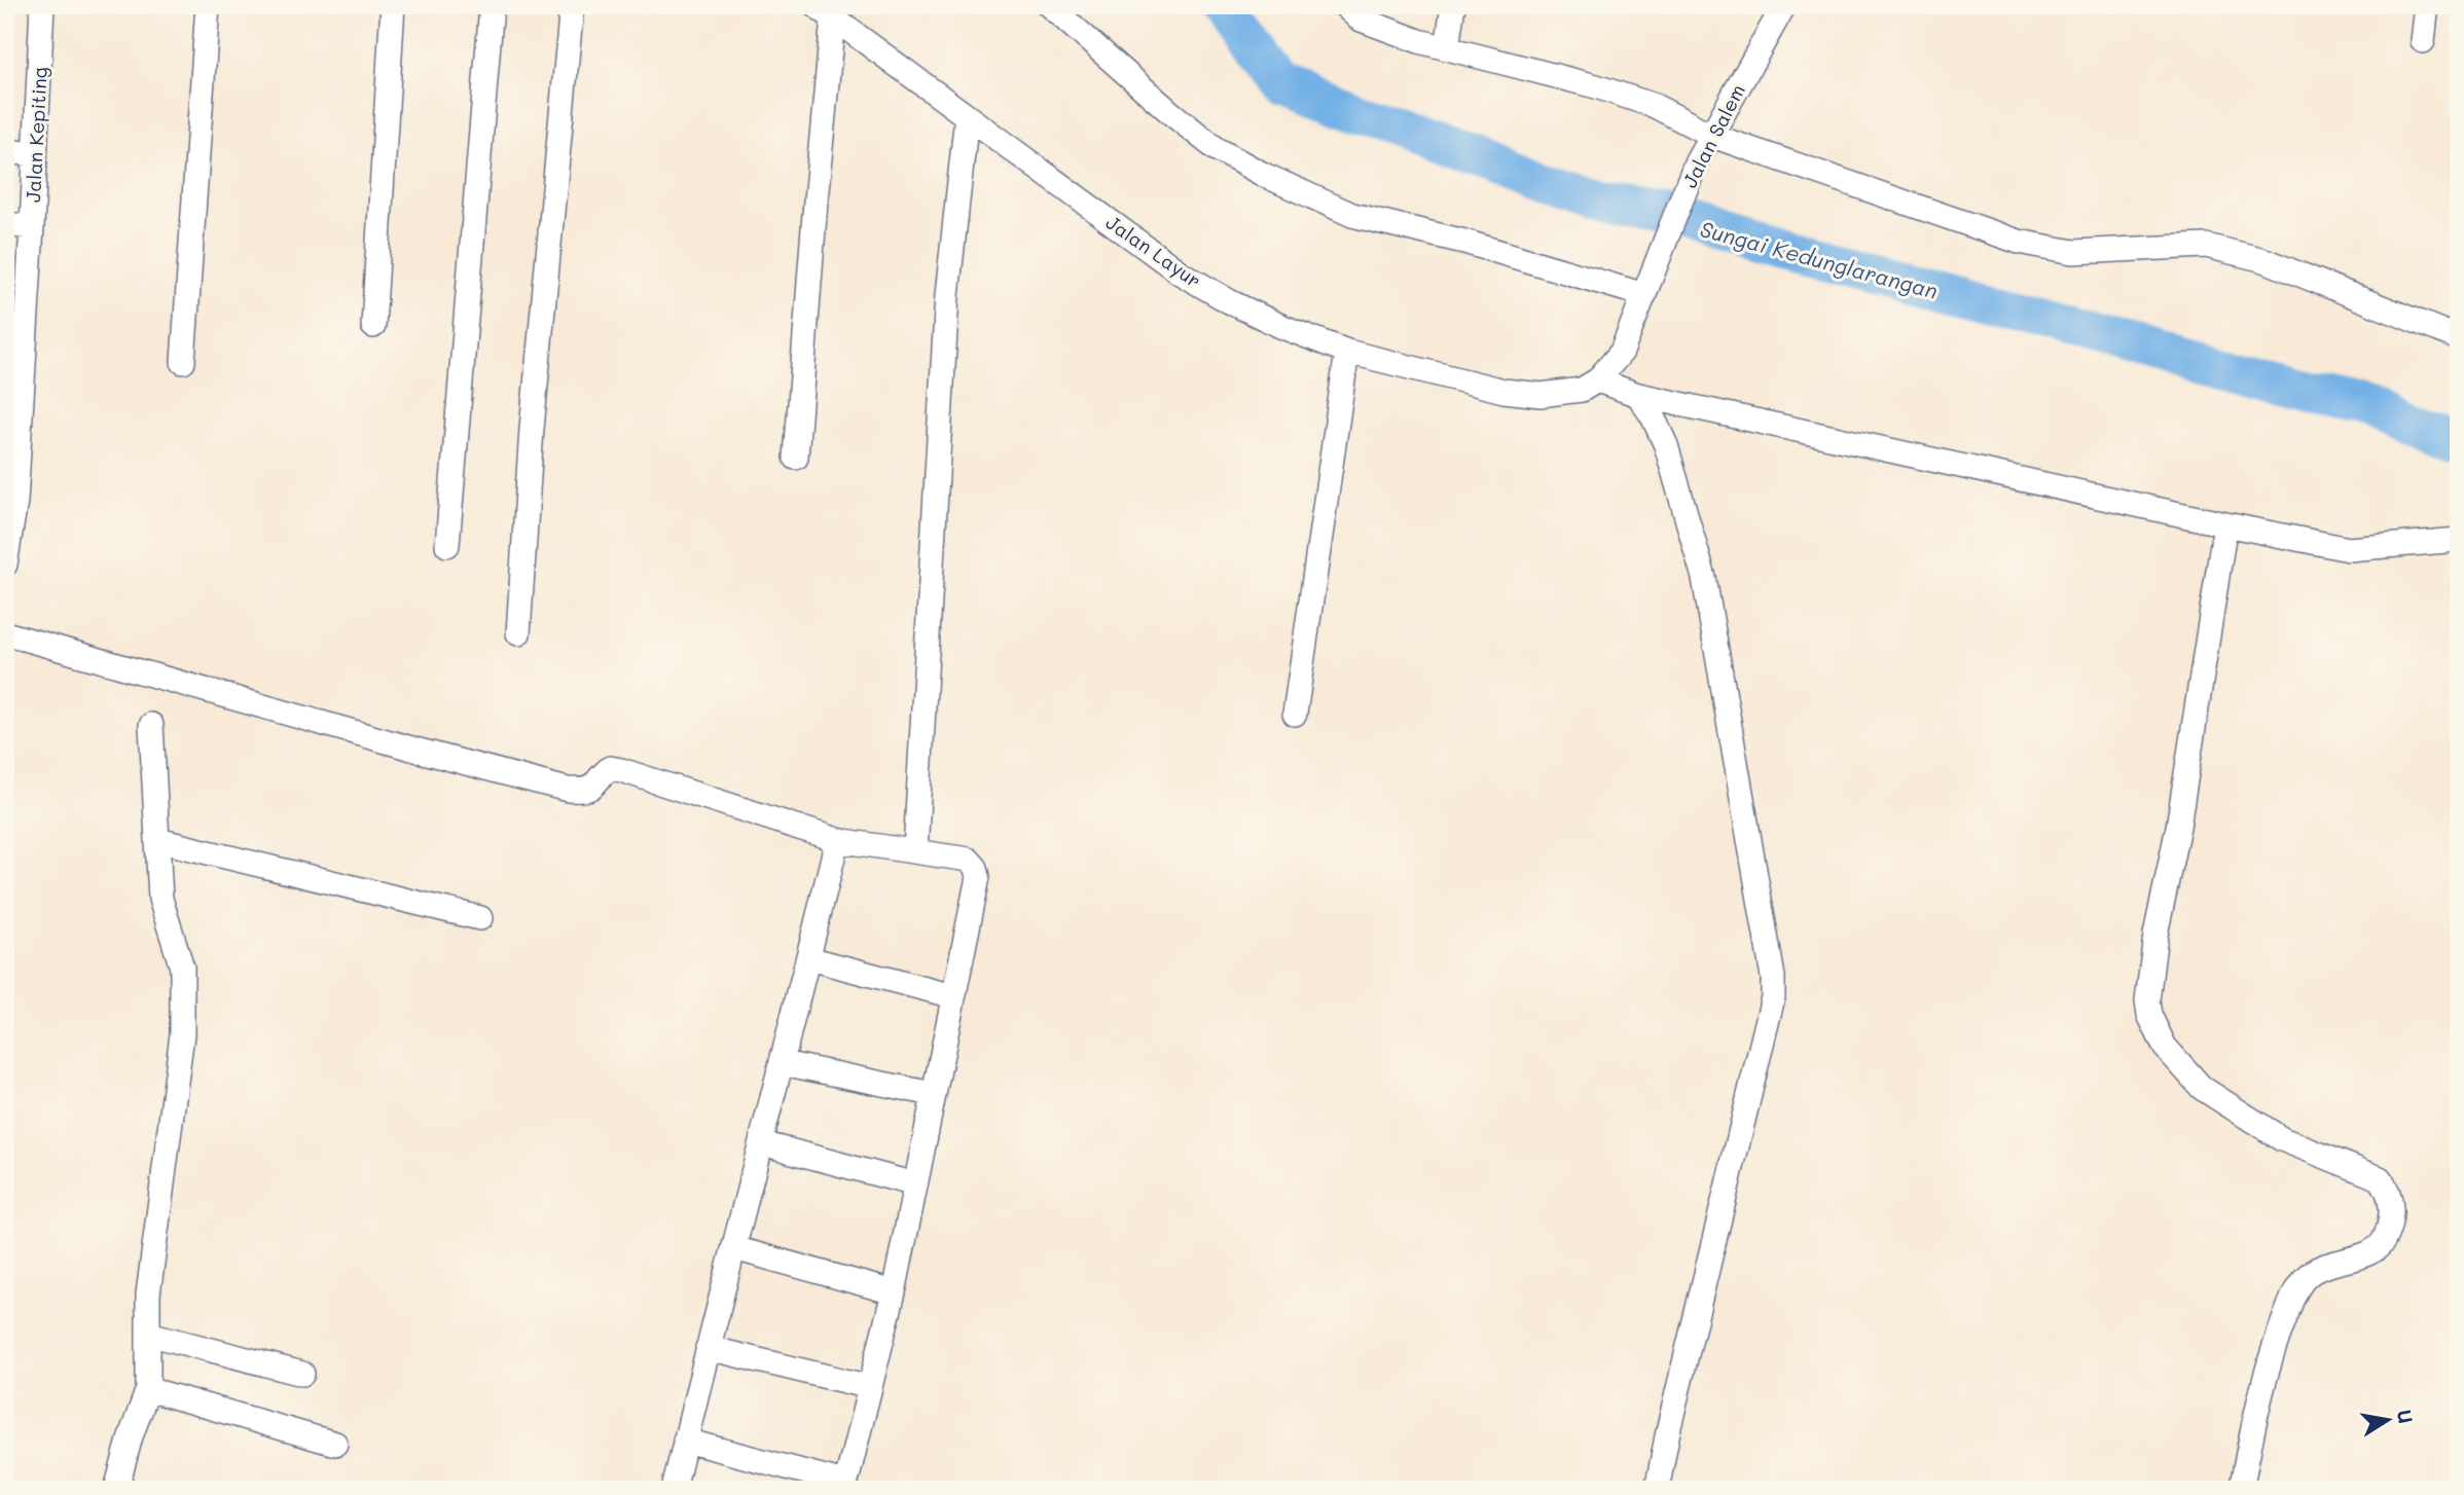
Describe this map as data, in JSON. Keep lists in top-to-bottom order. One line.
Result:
{"streets":{"street":["Jalan Kepiting","Jalan Salem","Jalan Layur"]},"crossings":[["Jalan Salem","Jalan Layur"]],"water":["Sungai Kedunglarangan"],"north":"right"}
